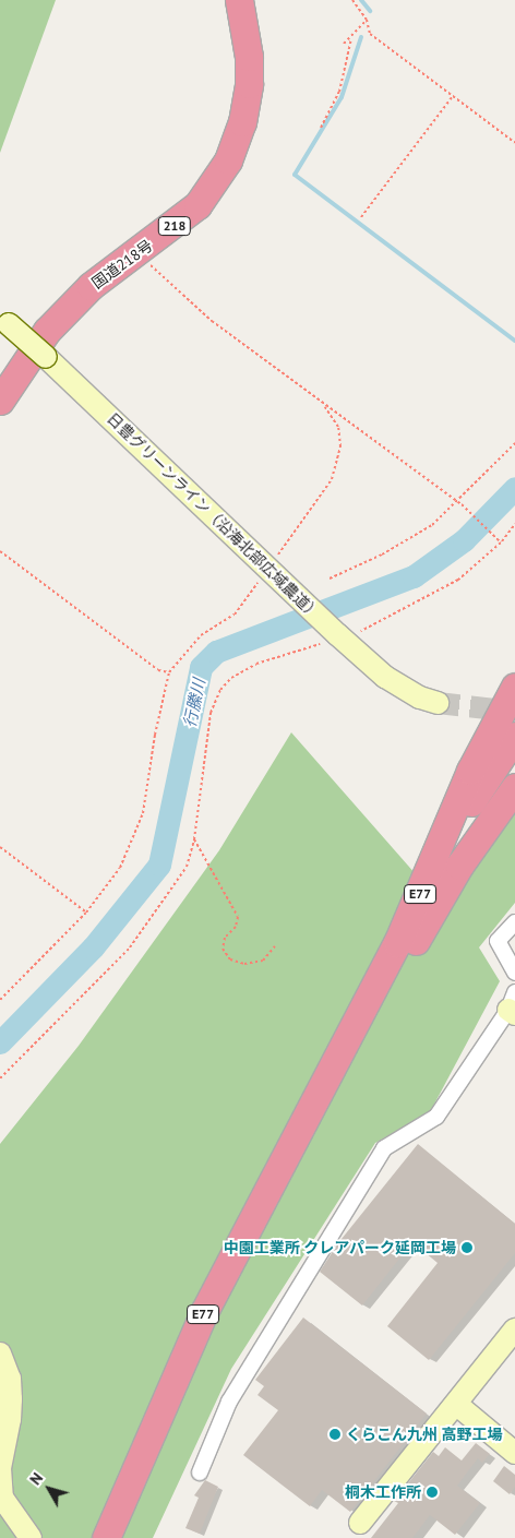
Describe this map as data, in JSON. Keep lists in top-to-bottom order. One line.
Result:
{"streets":{"highway":["218","国道218号","E77"],"street":["日豊グリーンライン（沿海北部広域農道）"]},"water":["行縢川"],"places":["中園工業所 クレアパーク延岡工場","くらこん九州 高野工場","桐木工作所"],"north":"top left"}
